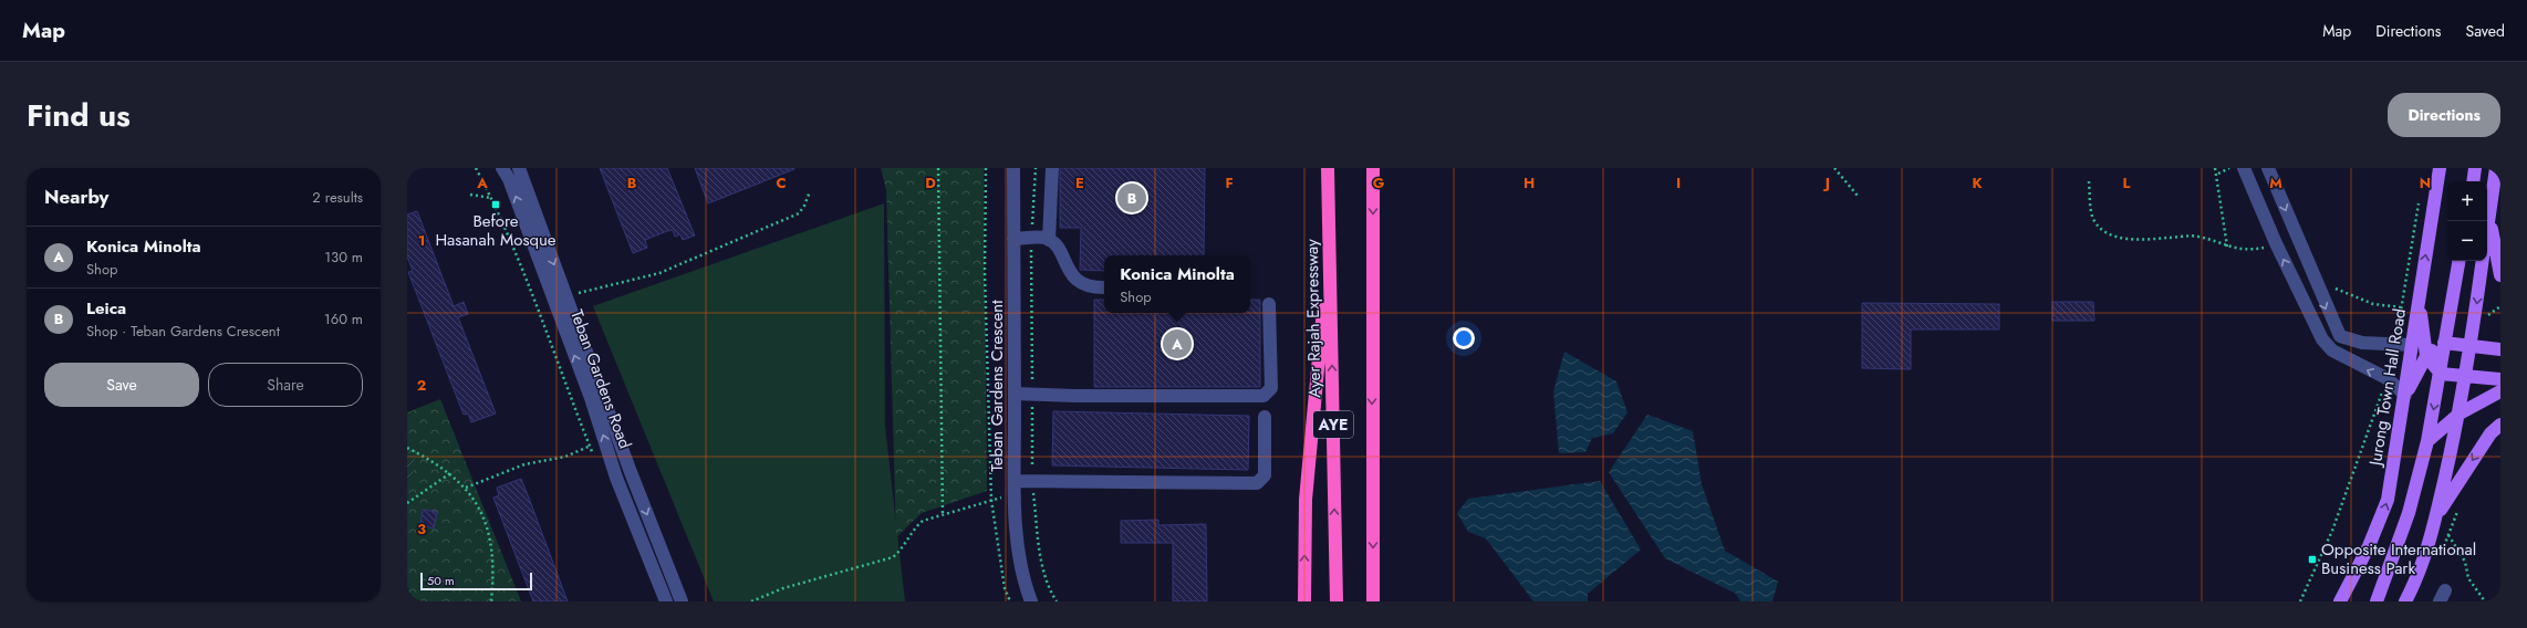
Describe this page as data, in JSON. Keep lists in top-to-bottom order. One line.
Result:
{"streets":{"highway":["Ayer Rajah Expressway","AYE"],"main road":["Jurong Town Hall Road"],"street":["Teban Gardens Road","Teban Gardens Crescent"]},"places":{"transit":["Before Hasanah Mosque","Opposite International Business Park"]},"scale_bar":"50 m","page":{"header":"Map","nav":["Map","Directions","Saved"],"title":"Find us","buttons":["Directions",["Save","Share"]],"heading":["Nearby","2 results"],"map_buttons":["+","−"],"pins":["B","A"],"list":[{"mark":"A","name":"Konica Minolta","note":"Shop","value":"130 m"},{"mark":"B","name":"Leica","note":"Shop · Teban Gardens Crescent","value":"160 m"}],"popup":["Konica Minolta","Shop"],"scale":"50 m"},"grid":{"columns":["A","B","C","D","E","F","G","H","I","J","K","L","M","N"],"rows":["1","2","3"]}}
